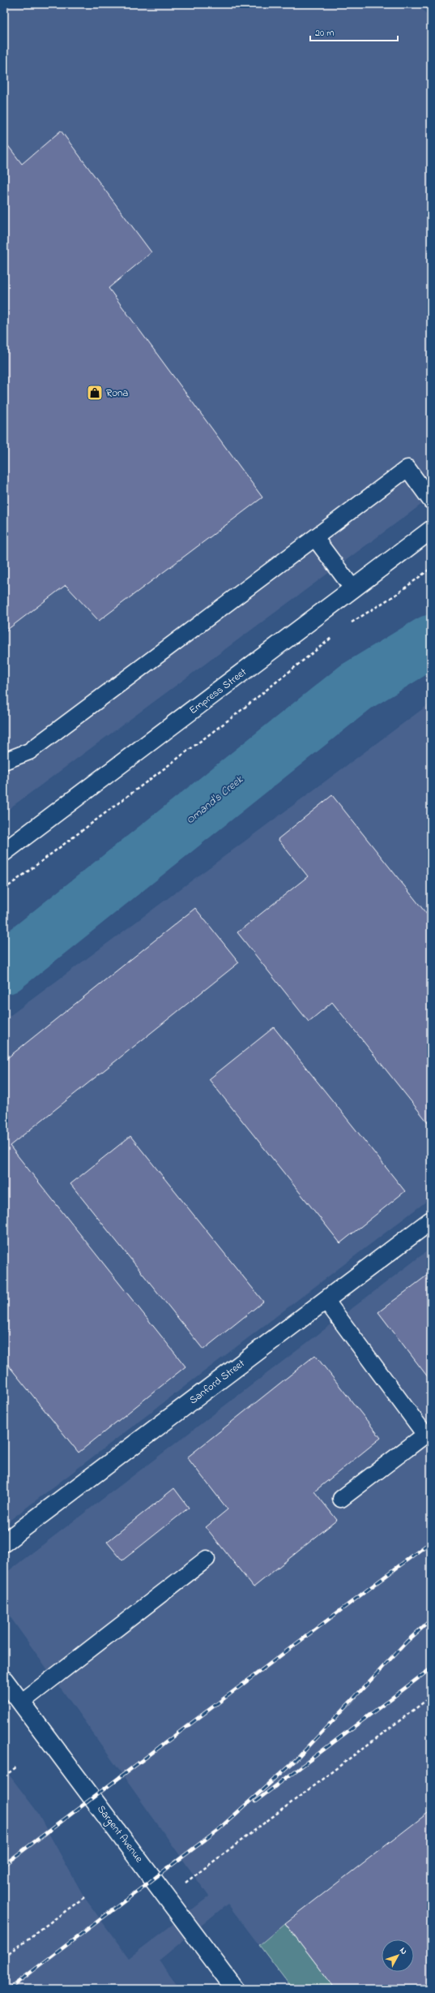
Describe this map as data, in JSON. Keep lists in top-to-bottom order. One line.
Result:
{"streets":{"main road":["Empress Street","Sanford Street","Sargent Avenue"]},"water":["Omand's Creek"],"places":{"shop":["Rona"]},"scale_bar":"20 m","north":"top right"}
